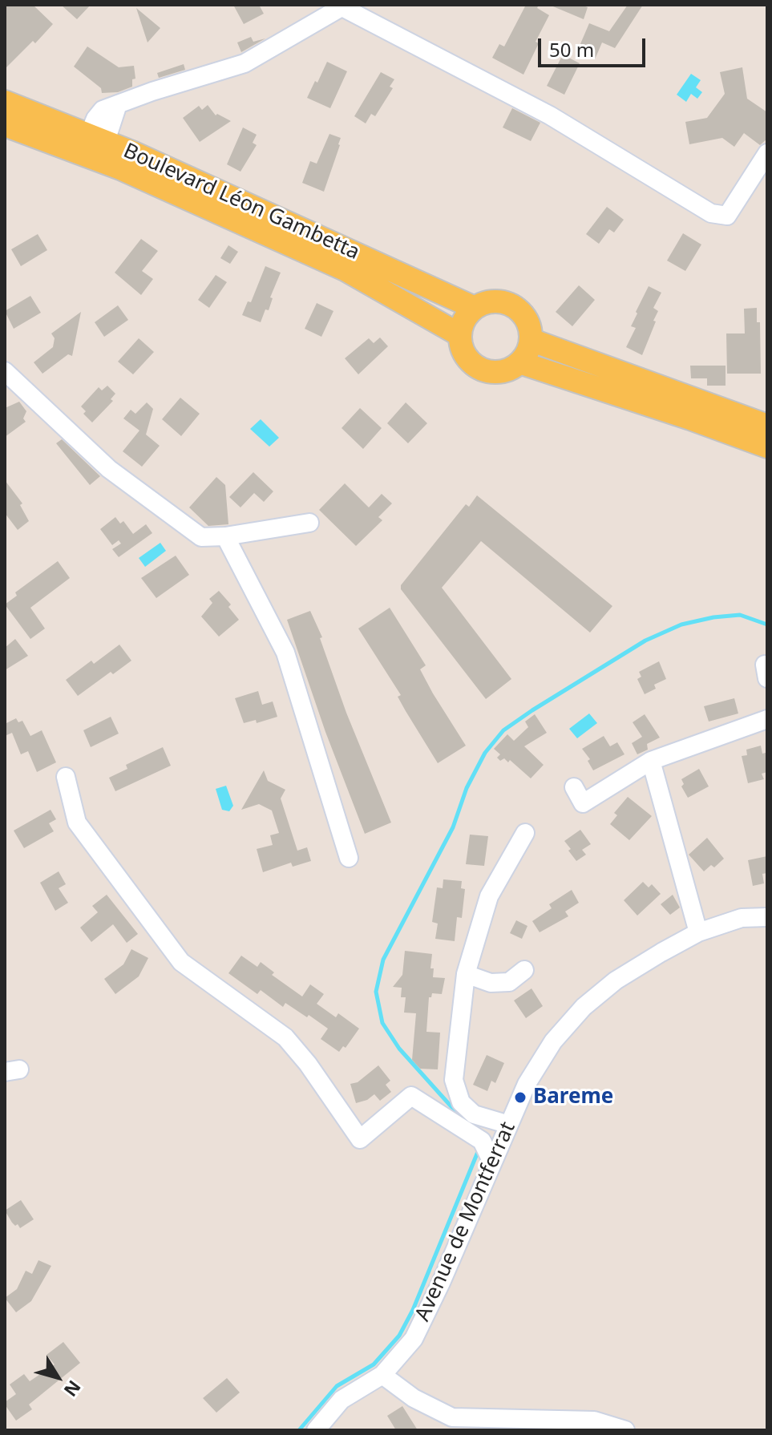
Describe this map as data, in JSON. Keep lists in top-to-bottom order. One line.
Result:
{"streets":{"main road":["Boulevard Léon Gambetta"],"street":["Avenue de Montferrat"]},"places":["Bareme"],"scale_bar":"50 m","north":"bottom right"}
